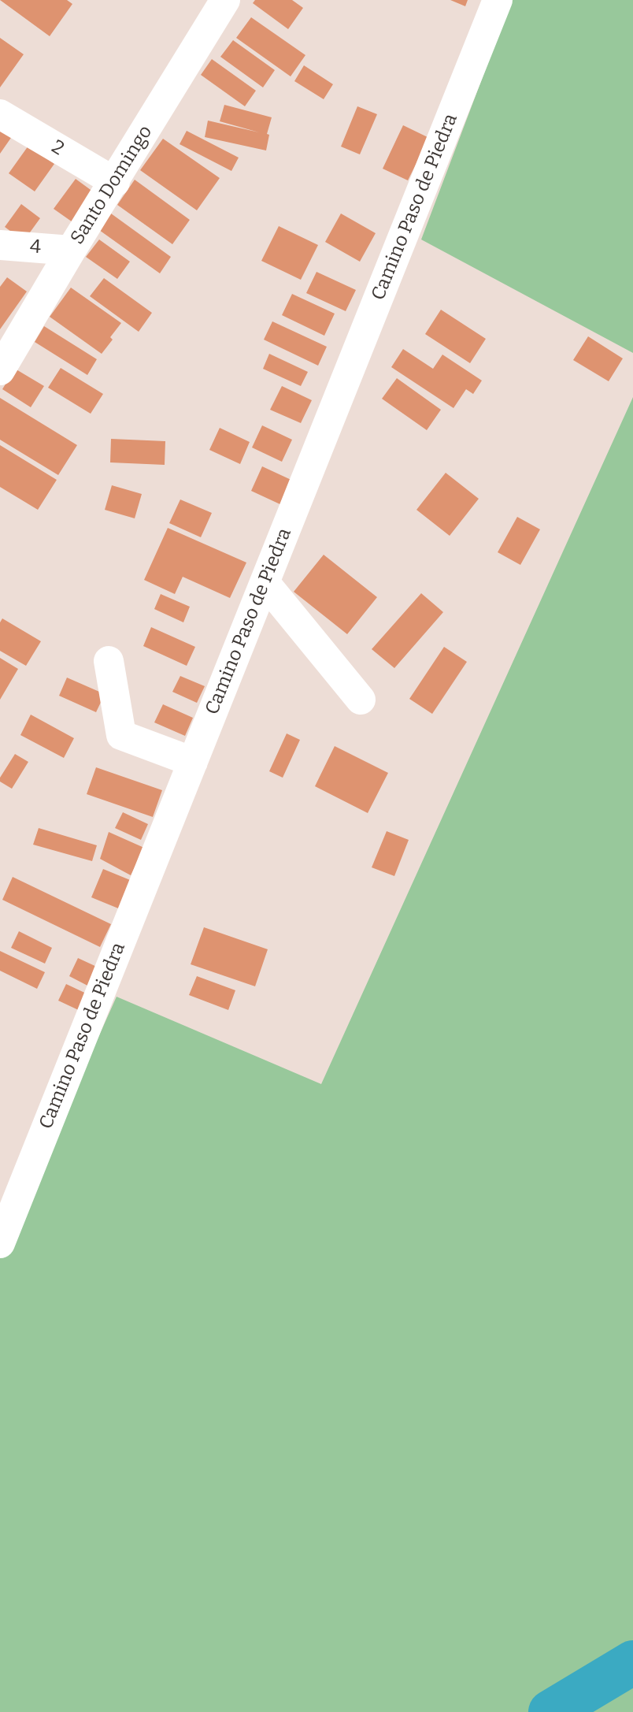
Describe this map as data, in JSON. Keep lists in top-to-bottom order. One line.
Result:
{"streets":{"street":["2","Santo Domingo","Camino Paso de Piedra","4"]},"crossings":[["2","Santo Domingo"],["Santo Domingo","4"]]}
